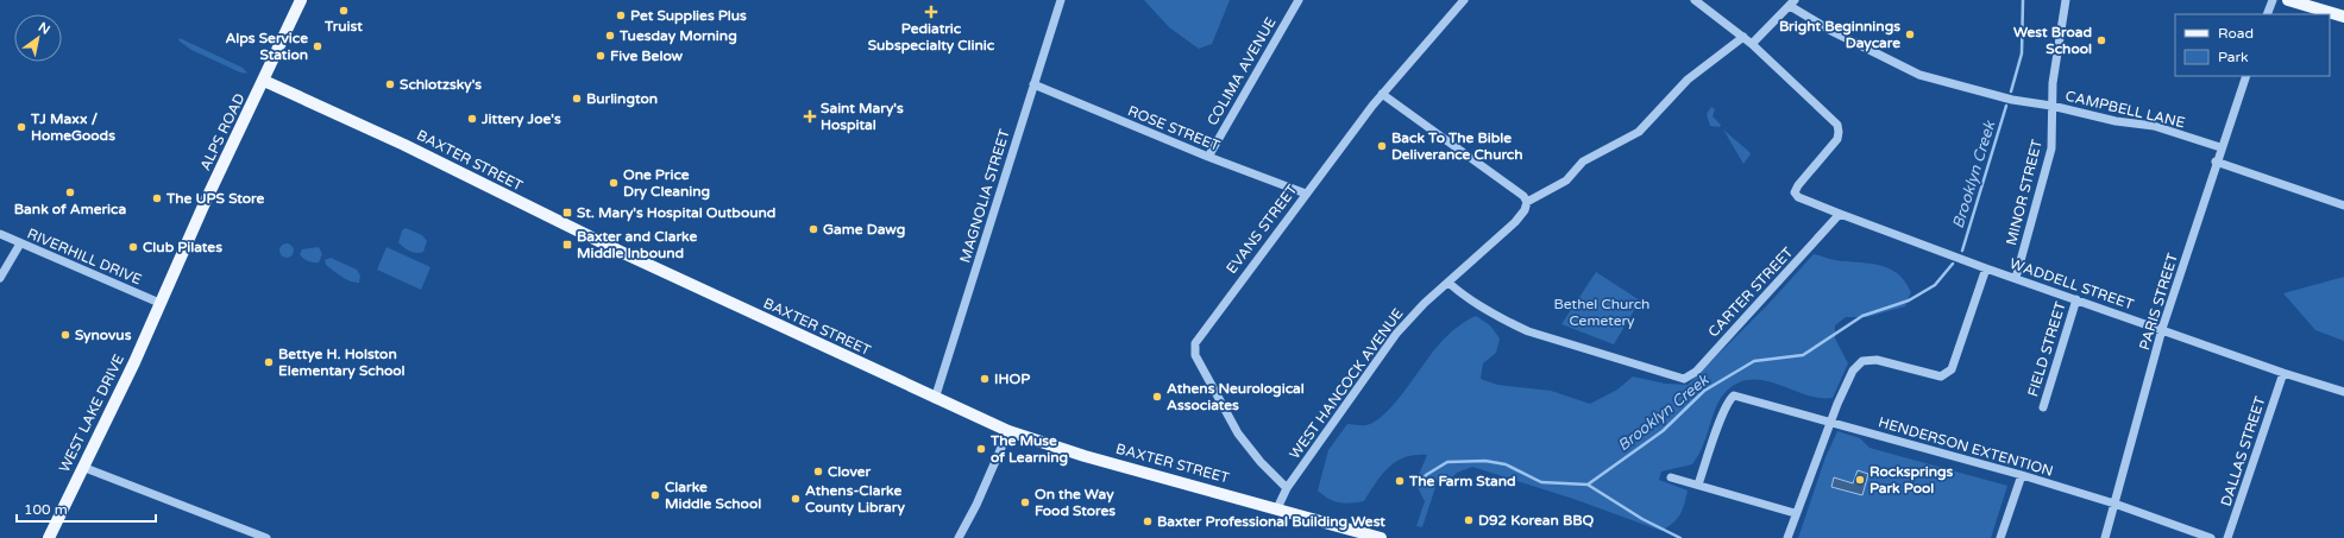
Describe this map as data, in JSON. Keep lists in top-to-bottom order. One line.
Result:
{"streets":{"main road":["ALPS ROAD","BAXTER STREET","WEST LAKE DRIVE"],"street":["COLIMA AVENUE","CAMPBELL LANE","ROSE STREET","MINOR STREET","MAGNOLIA STREET","EVANS STREET","RIVERHILL DRIVE","WADDELL STREET","CARTER STREET","PARIS STREET","FIELD STREET","WEST HANCOCK AVENUE","HENDERSON EXTENTION","DALLAS STREET"]},"crossings":[["COLIMA AVENUE","ROSE STREET"],["CAMPBELL LANE","MINOR STREET"],["CAMPBELL LANE","PARIS STREET"],["ROSE STREET","MAGNOLIA STREET"],["ROSE STREET","EVANS STREET"],["ALPS ROAD","BAXTER STREET"],["ALPS ROAD","RIVERHILL DRIVE"],["ALPS ROAD","WEST LAKE DRIVE"],["BAXTER STREET","MAGNOLIA STREET"],["BAXTER STREET","WEST HANCOCK AVENUE"],["MINOR STREET","WADDELL STREET"],["EVANS STREET","WEST HANCOCK AVENUE"],["RIVERHILL DRIVE","WEST LAKE DRIVE"],["WADDELL STREET","CARTER STREET"],["WADDELL STREET","PARIS STREET"],["WADDELL STREET","FIELD STREET"],["WADDELL STREET","DALLAS STREET"],["CARTER STREET","WEST HANCOCK AVENUE"],["PARIS STREET","HENDERSON EXTENTION"]],"water":["Brooklyn Creek"],"parks":["Bethel Church Cemetery"],"places":{"other":["Truist","Pet Supplies Plus","Bright Beginnings Daycare","Tuesday Morning","West Broad School","Alps Service Station","Five Below","Schlotzsky's","Burlington","Jittery Joe's","TJ Maxx / HomeGoods","Back To The Bible Deliverance Church","One Price Dry Cleaning","Bank of America","The UPS Store","Game Dawg","Club Pilates","Synovus","Bettye H. Holston Elementary School","IHOP","Athens Neurological Associates","The Muse of Learning","Clover","Rocksprings Park Pool","The Farm Stand","Clarke Middle School","Athens-Clarke County Library","On the Way Food Stores","D92 Korean BBQ","Baxter Professional Building West"],"health":["Pediatric Subspecialty Clinic","Saint Mary's Hospital"],"transit":["St. Mary's Hospital Outbound","Baxter and Clarke Middle Inbound"]},"legend":["Road","Park"],"scale_bar":"100 m","north":"top right"}
